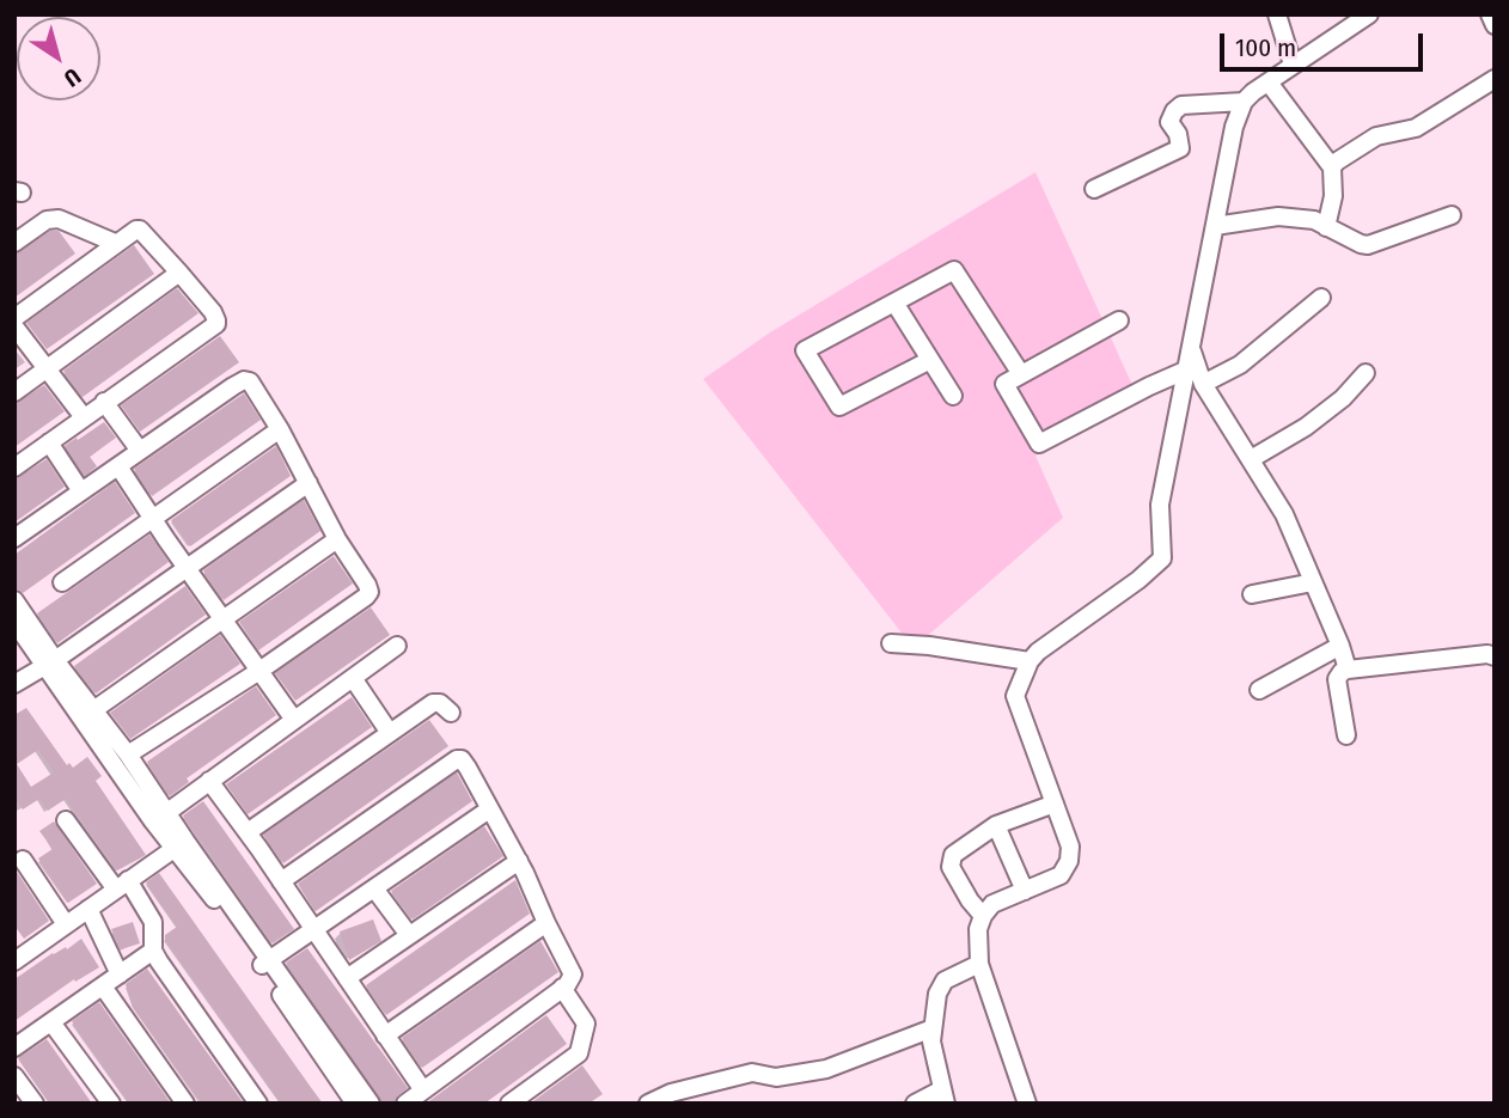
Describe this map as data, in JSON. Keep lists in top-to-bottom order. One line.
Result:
{"scale_bar":"100 m","north":"bottom right"}
